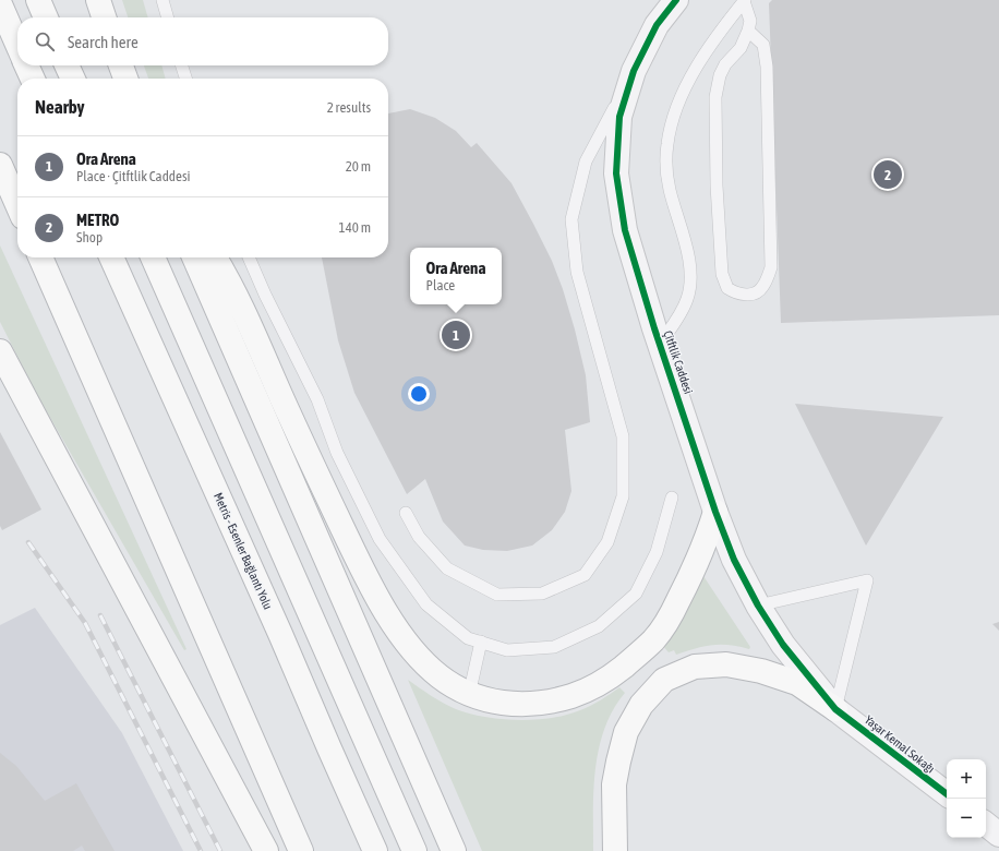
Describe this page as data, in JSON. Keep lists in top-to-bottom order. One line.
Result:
{"streets":{"highway":["Metris - Esenler Bağlantı Yolu"],"street":["Çitftlik Caddesi","Yaşar Kemal Sokağı"]},"crossings":[["Çitftlik Caddesi","Yaşar Kemal Sokağı"]],"page":{"search":"Search here","heading":["Nearby","2 results"],"list":[{"mark":"1","name":"Ora Arena","note":"Place · Çitftlik Caddesi","value":"20 m"},{"mark":"2","name":"METRO","note":"Shop","value":"140 m"}],"pins":["2","1"],"popup":["Ora Arena","Place"],"map_buttons":["+","−"]}}
